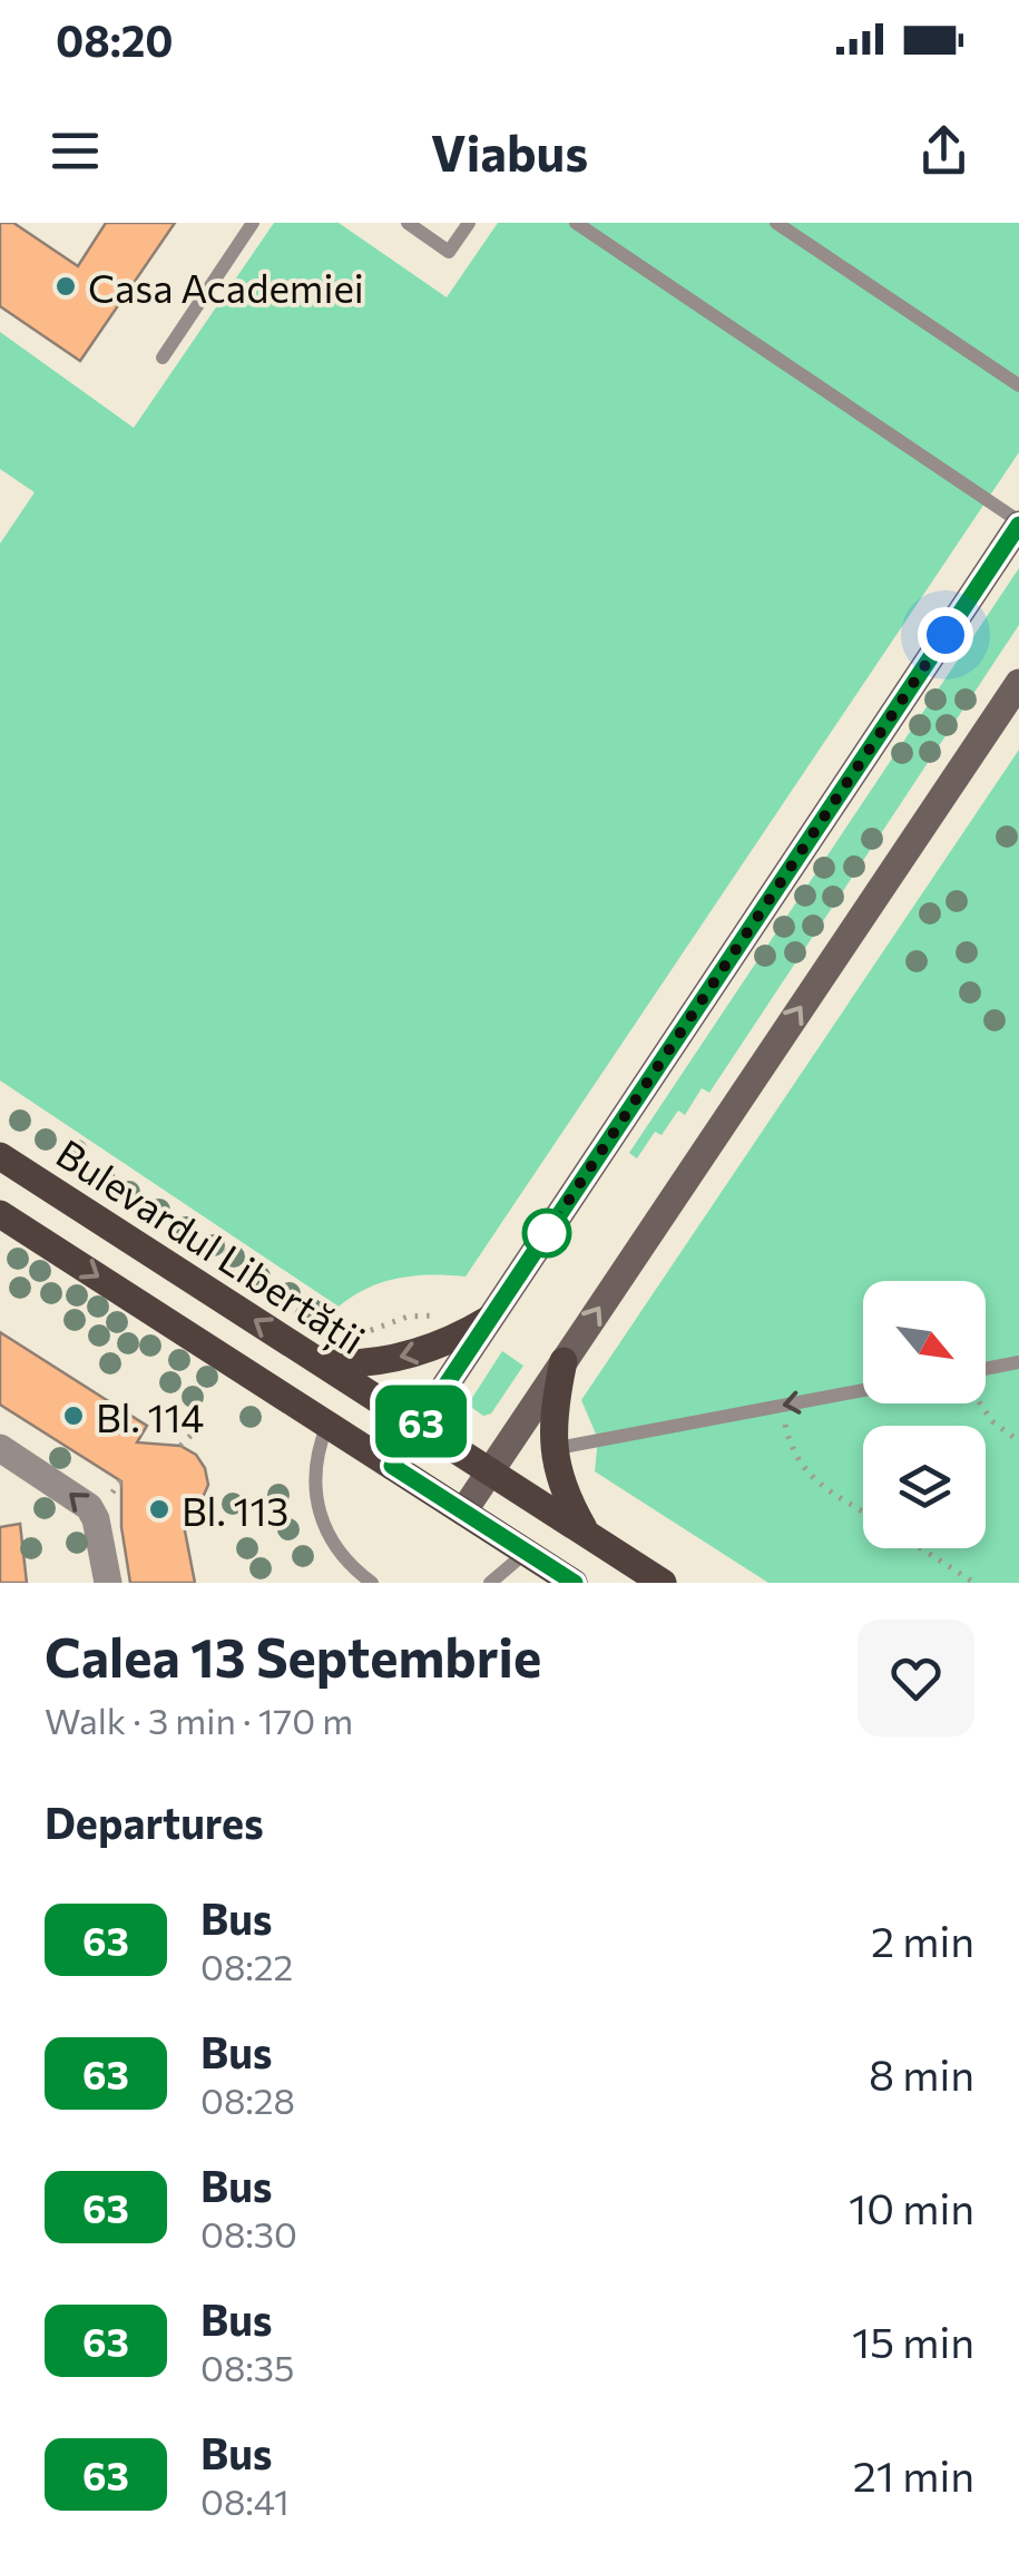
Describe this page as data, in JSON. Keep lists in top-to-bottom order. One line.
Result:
{"streets":{"main road":["Bulevardul Libertății"]},"places":["Casa Academiei","Bl. 114","Bl. 113"],"lines":["bus line 63"],"north":"bottom right","page":{"status":"08:20","header":"Viabus","on_map":"63","heading":[["Calea 13 Septembrie","Walk · 3 min · 170 m"],"Departures"],"list":[{"mark":"63","name":"Bus","note":"08:22","value":"2 min"},{"mark":"63","name":"Bus","note":"08:28","value":"8 min"},{"mark":"63","name":"Bus","note":"08:30","value":"10 min"},{"mark":"63","name":"Bus","note":"08:35","value":"15 min"},{"mark":"63","name":"Bus","note":"08:41","value":"21 min"}]}}
